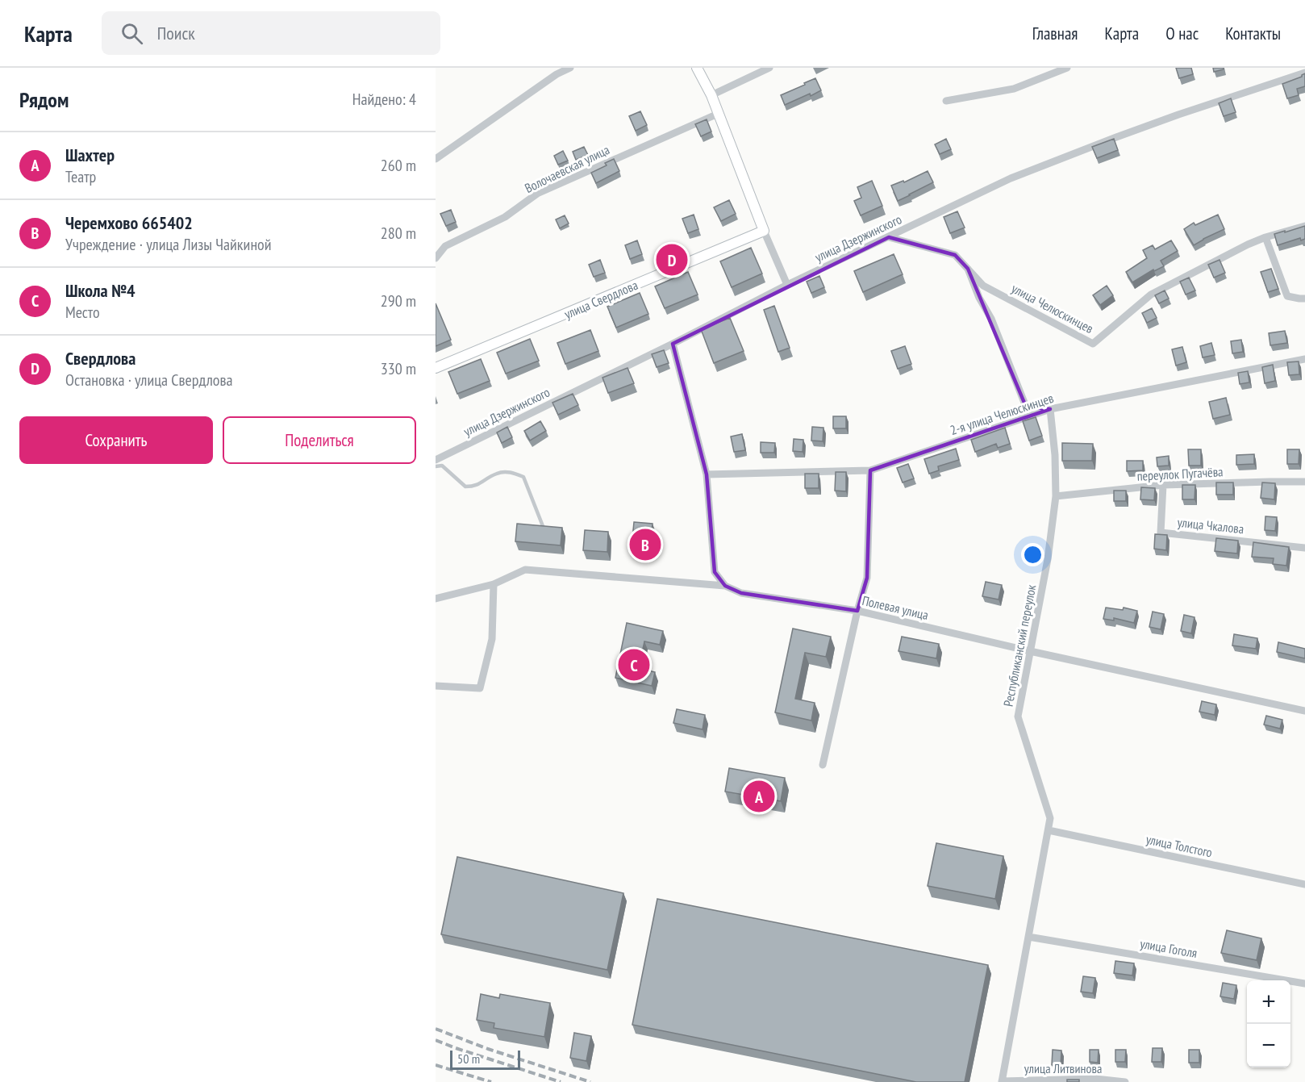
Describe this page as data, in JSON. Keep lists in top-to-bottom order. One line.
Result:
{"streets":{"street":["Волочаевская улица","улица Дзержинского","улица Свердлова","улица Челюскинцев","2-я улица Челюскинцев","переулок Пугачёва","улица Чкалова","Полевая улица","Республиканский переулок","улица Толстого","улица Гоголя","улица Литвинова"]},"crossings":[["улица Дзержинского","улица Челюскинцев"],["2-я улица Челюскинцев","Республиканский переулок"],["переулок Пугачёва","улица Чкалова"],["переулок Пугачёва","Республиканский переулок"],["Полевая улица","Республиканский переулок"],["Республиканский переулок","улица Толстого"],["Республиканский переулок","улица Гоголя"],["Республиканский переулок","улица Литвинова"]],"scale_bar":"50 m","page":{"header":"Карта","search":"Поиск","nav":["Главная","Карта","О нас","Контакты"],"heading":["Рядом","Найдено: 4"],"list":[{"mark":"A","name":"Шахтер","note":"Театр","value":"260 m"},{"mark":"B","name":"Черемхово 665402","note":"Учреждение · улица Лизы Чайкиной","value":"280 m"},{"mark":"C","name":"Школа №4","note":"Место","value":"290 m"},{"mark":"D","name":"Свердлова","note":"Остановка · улица Свердлова","value":"330 m"}],"pins":["D","B","C","A"],"buttons":["Сохранить","Поделиться"],"map_buttons":["+","−"],"scale":"50 m"}}
